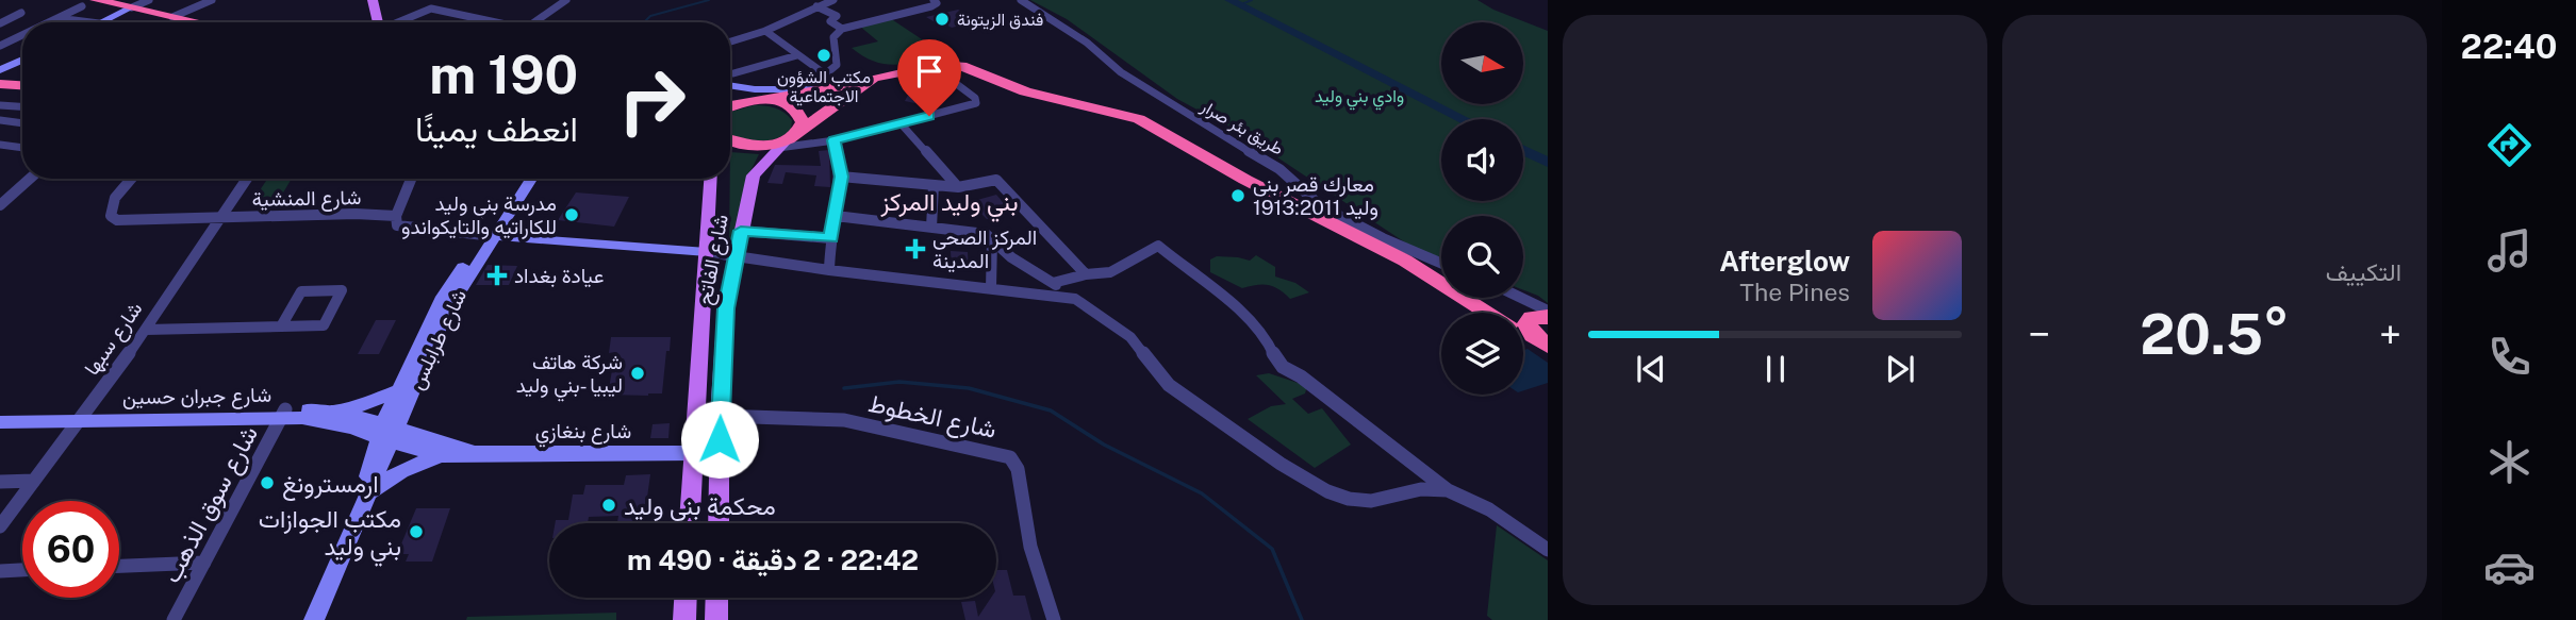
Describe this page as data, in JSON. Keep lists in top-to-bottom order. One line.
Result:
{"streets":{"main road":["شارع الفاتح","شارع طرابلس","شارع جبران حسين","شارع بنغازي"],"street":["طريق بئر صرار","شارع المنشية","شارع سبها","شارع الخطوط","شارع سوق الذهب"]},"crossings":[["شارع المنشية","شارع سبها"],["شارع المنشية","شارع طرابلس"],["شارع الفاتح","شارع الخطوط"],["شارع الفاتح","شارع بنغازي"],["شارع سبها","شارع جبران حسين"],["شارع طرابلس","شارع جبران حسين"],["شارع جبران حسين","شارع سوق الذهب"]],"districts":["بني وليد المركز"],"parks":["وادي بني وليد"],"places":{"other":["فندق الزيتونة","مكتب الشؤون الاجتماعية","معارك قصر بني وليد 1913:2011","مدرسة بني وليد للكاراتيه والتايكواندو","شركة هاتف ليبيا -بني وليد","ارمسترونغ","محكمة بني وليد","مكتب الجوازات بني وليد"],"health":["المركز الصحي المدينة","عيادة بغداد"]},"north":"right","page":{"tabs":"22:40","tile":"التكييف","turn":["190 m","انعطف يمينًا"],"song":["Afterglow","The Pines"],"heat":["−","20.5°","+"],"limit":"60","trip":"22:42 · 2 دقيقة · 490 m"}}
